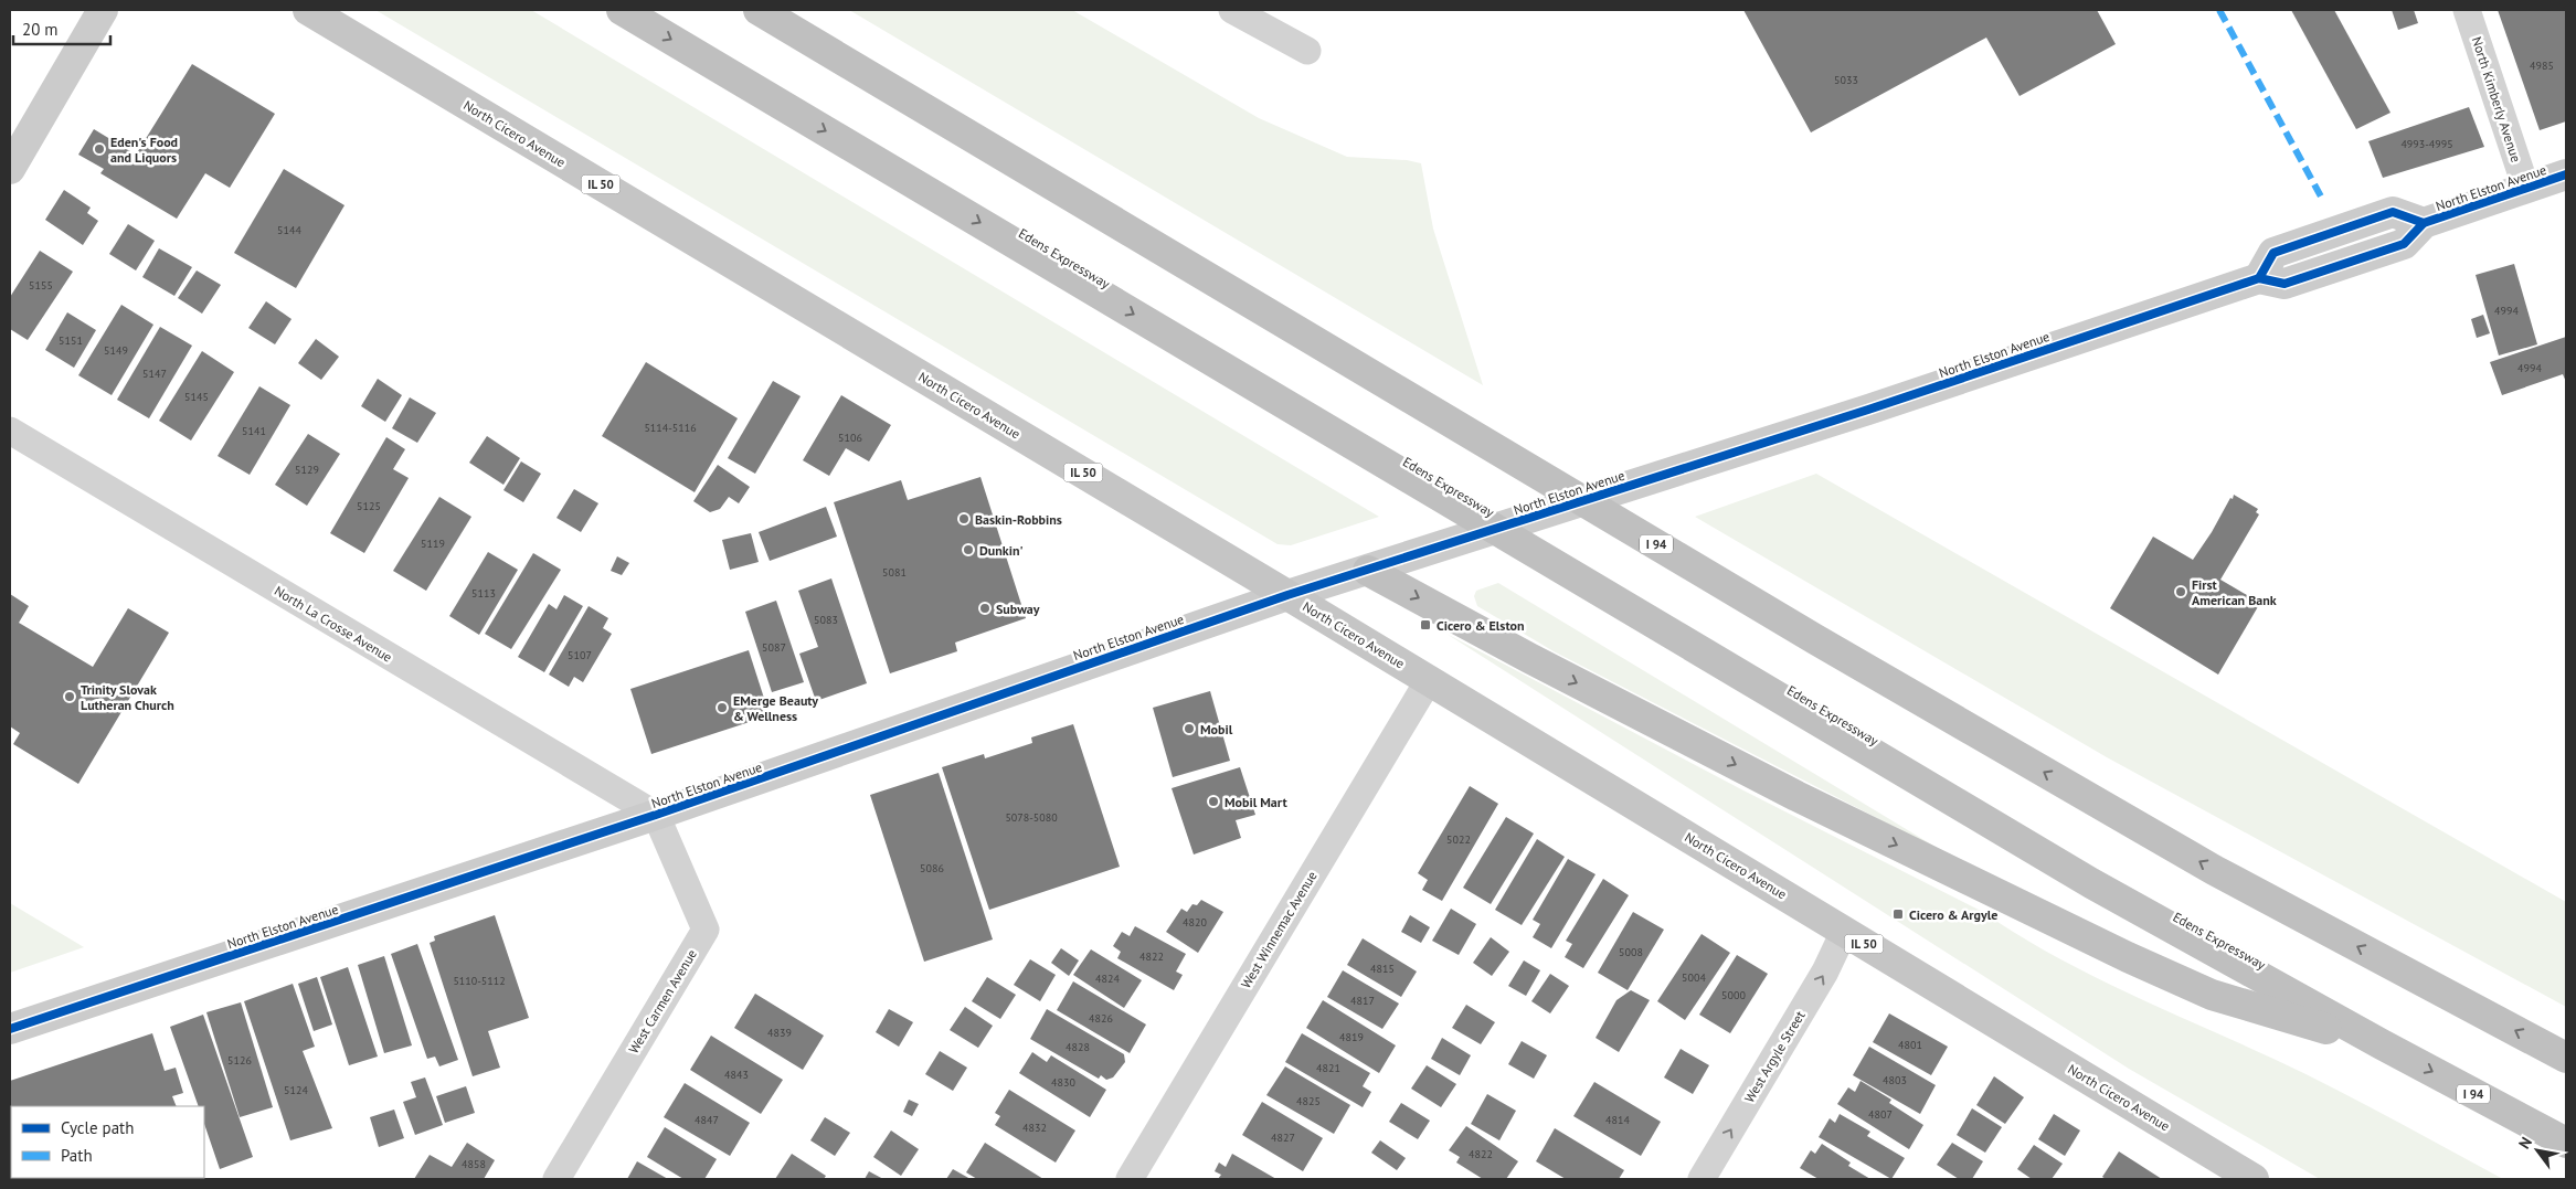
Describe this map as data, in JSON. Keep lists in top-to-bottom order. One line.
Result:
{"streets":{"highway":["Edens Expressway","I 94"],"main road":["North Cicero Avenue","IL 50","North Elston Avenue"],"street":["North Kimberly Avenue","North La Crosse Avenue","West Winnemac Avenue","West Carmen Avenue","West Argyle Street"]},"crossings":[["North Kimberly Avenue","North Elston Avenue"],["North Cicero Avenue","North Elston Avenue"],["North Cicero Avenue","West Winnemac Avenue"],["North Cicero Avenue","West Argyle Street"],["North Elston Avenue","North La Crosse Avenue"],["North Elston Avenue","West Carmen Avenue"],["North La Crosse Avenue","West Carmen Avenue"]],"one_way":["West Argyle Street"],"places":{"other":["Eden's Food and Liquors","Baskin-Robbins","Dunkin'","First American Bank","Subway","Trinity Slovak Lutheran Church","EMerge Beauty & Wellness","Mobil","Mobil Mart"],"transit":["Cicero & Elston","Cicero & Argyle"]},"house_numbers":["4985","5033","4993-4995","5144","5155","4994","5151","5149","4994","5147","5145","5114-5116","5141","5106","5129","5125","5119","5081","5113","5083","5087","5107","5078-5080","5022","5086","4820","5008","4822","4815","5004","4824","5110-5112","5000","4817","4826","4839","4819","4801","4828","5126","4821","4843","4803","4830","5124","4825","4807","4847","4814","4832","4827","4822","4858"],"legend":["Cycle path","Path"],"scale_bar":"20 m","north":"top left"}
